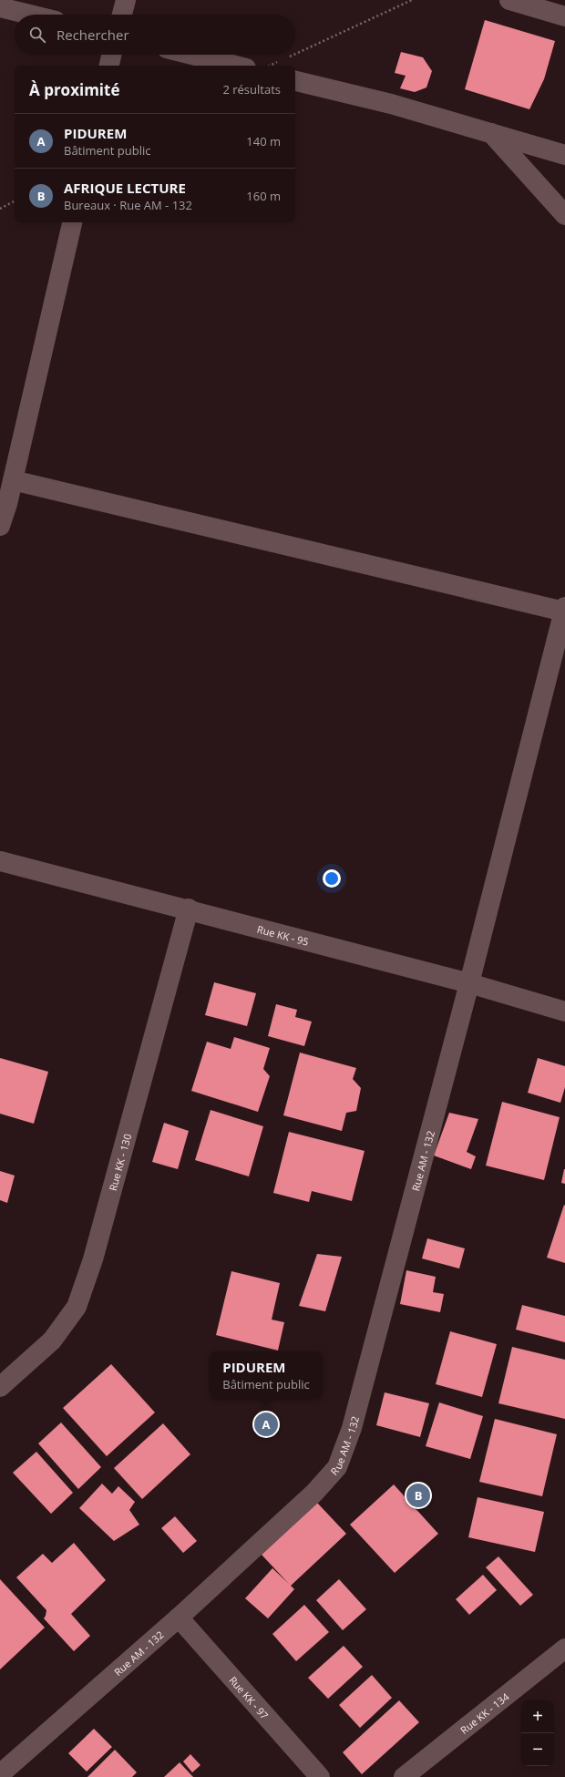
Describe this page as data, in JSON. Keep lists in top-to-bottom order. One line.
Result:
{"streets":{"street":["Rue KK - 95","Rue AM - 132","Rue KK - 130","Rue KK - 97","Rue KK - 134"]},"crossings":[["Rue KK - 95","Rue AM - 132"],["Rue KK - 95","Rue KK - 130"],["Rue AM - 132","Rue KK - 97"]],"page":{"search":"Rechercher","heading":["À proximité","2 résultats"],"list":[{"mark":"A","name":"PIDUREM","note":"Bâtiment public","value":"140 m"},{"mark":"B","name":"AFRIQUE LECTURE","note":"Bureaux · Rue AM - 132","value":"160 m"}],"popup":["PIDUREM","Bâtiment public"],"pins":["A","B"],"map_buttons":["+","−"]}}
